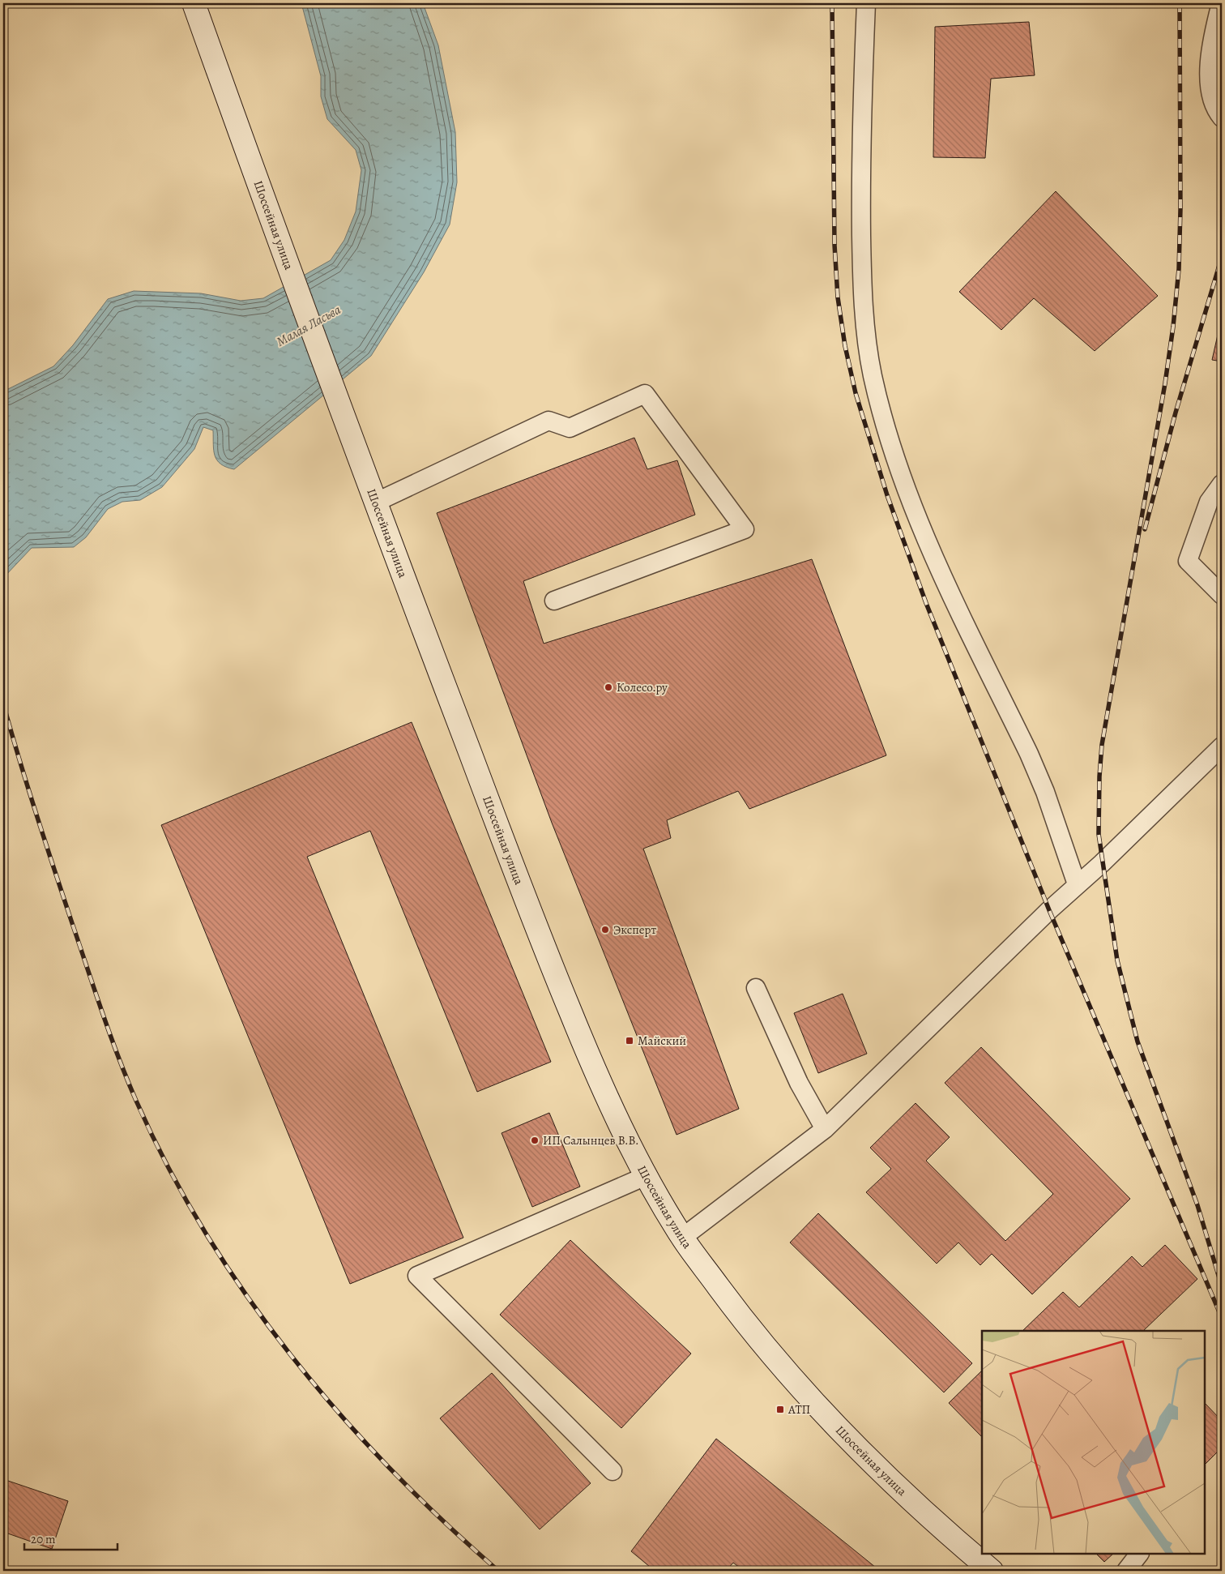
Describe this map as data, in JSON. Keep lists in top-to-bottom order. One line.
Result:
{"streets":{"main road":["Шоссейная улица"]},"water":["Малая Ласьва"],"places":{"other":["Колесо.ру","Эксперт","ИП Салынцев В.В."],"transit":["Майский","АТП"]},"scale_bar":"20 m"}
